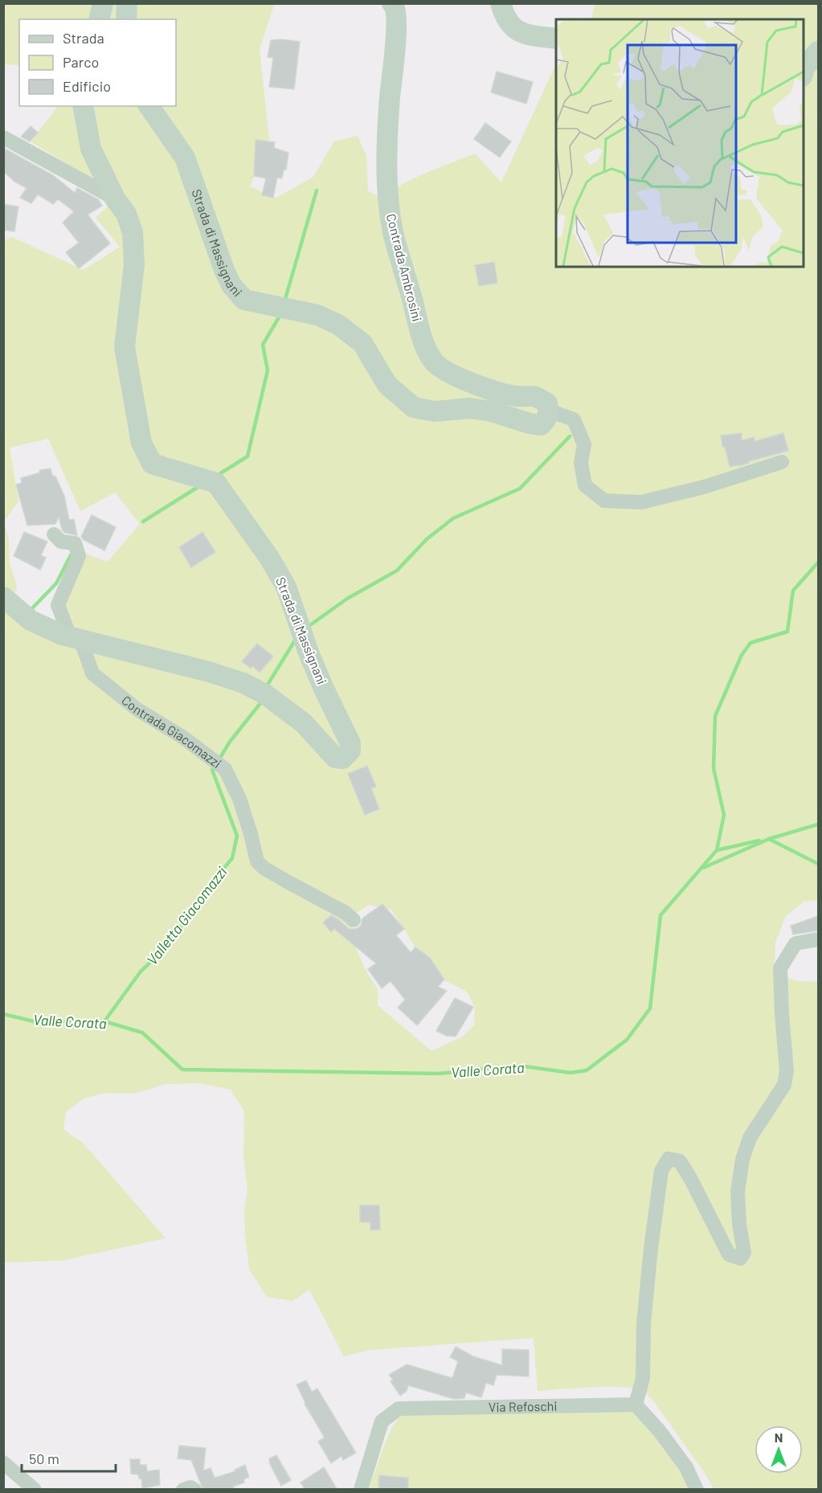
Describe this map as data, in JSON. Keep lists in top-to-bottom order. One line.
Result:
{"streets":{"street":["Strada di Massignani","Contrada Ambrosini","Contrada Giacomazzi","Via Refoschi"]},"crossings":[["Strada di Massignani","Contrada Ambrosini"],["Strada di Massignani","Contrada Giacomazzi"]],"water":["Valletta Giacomazzi","Valle Corata"],"legend":["Strada","Parco","Edificio"],"scale_bar":"50 m","north":"top"}
